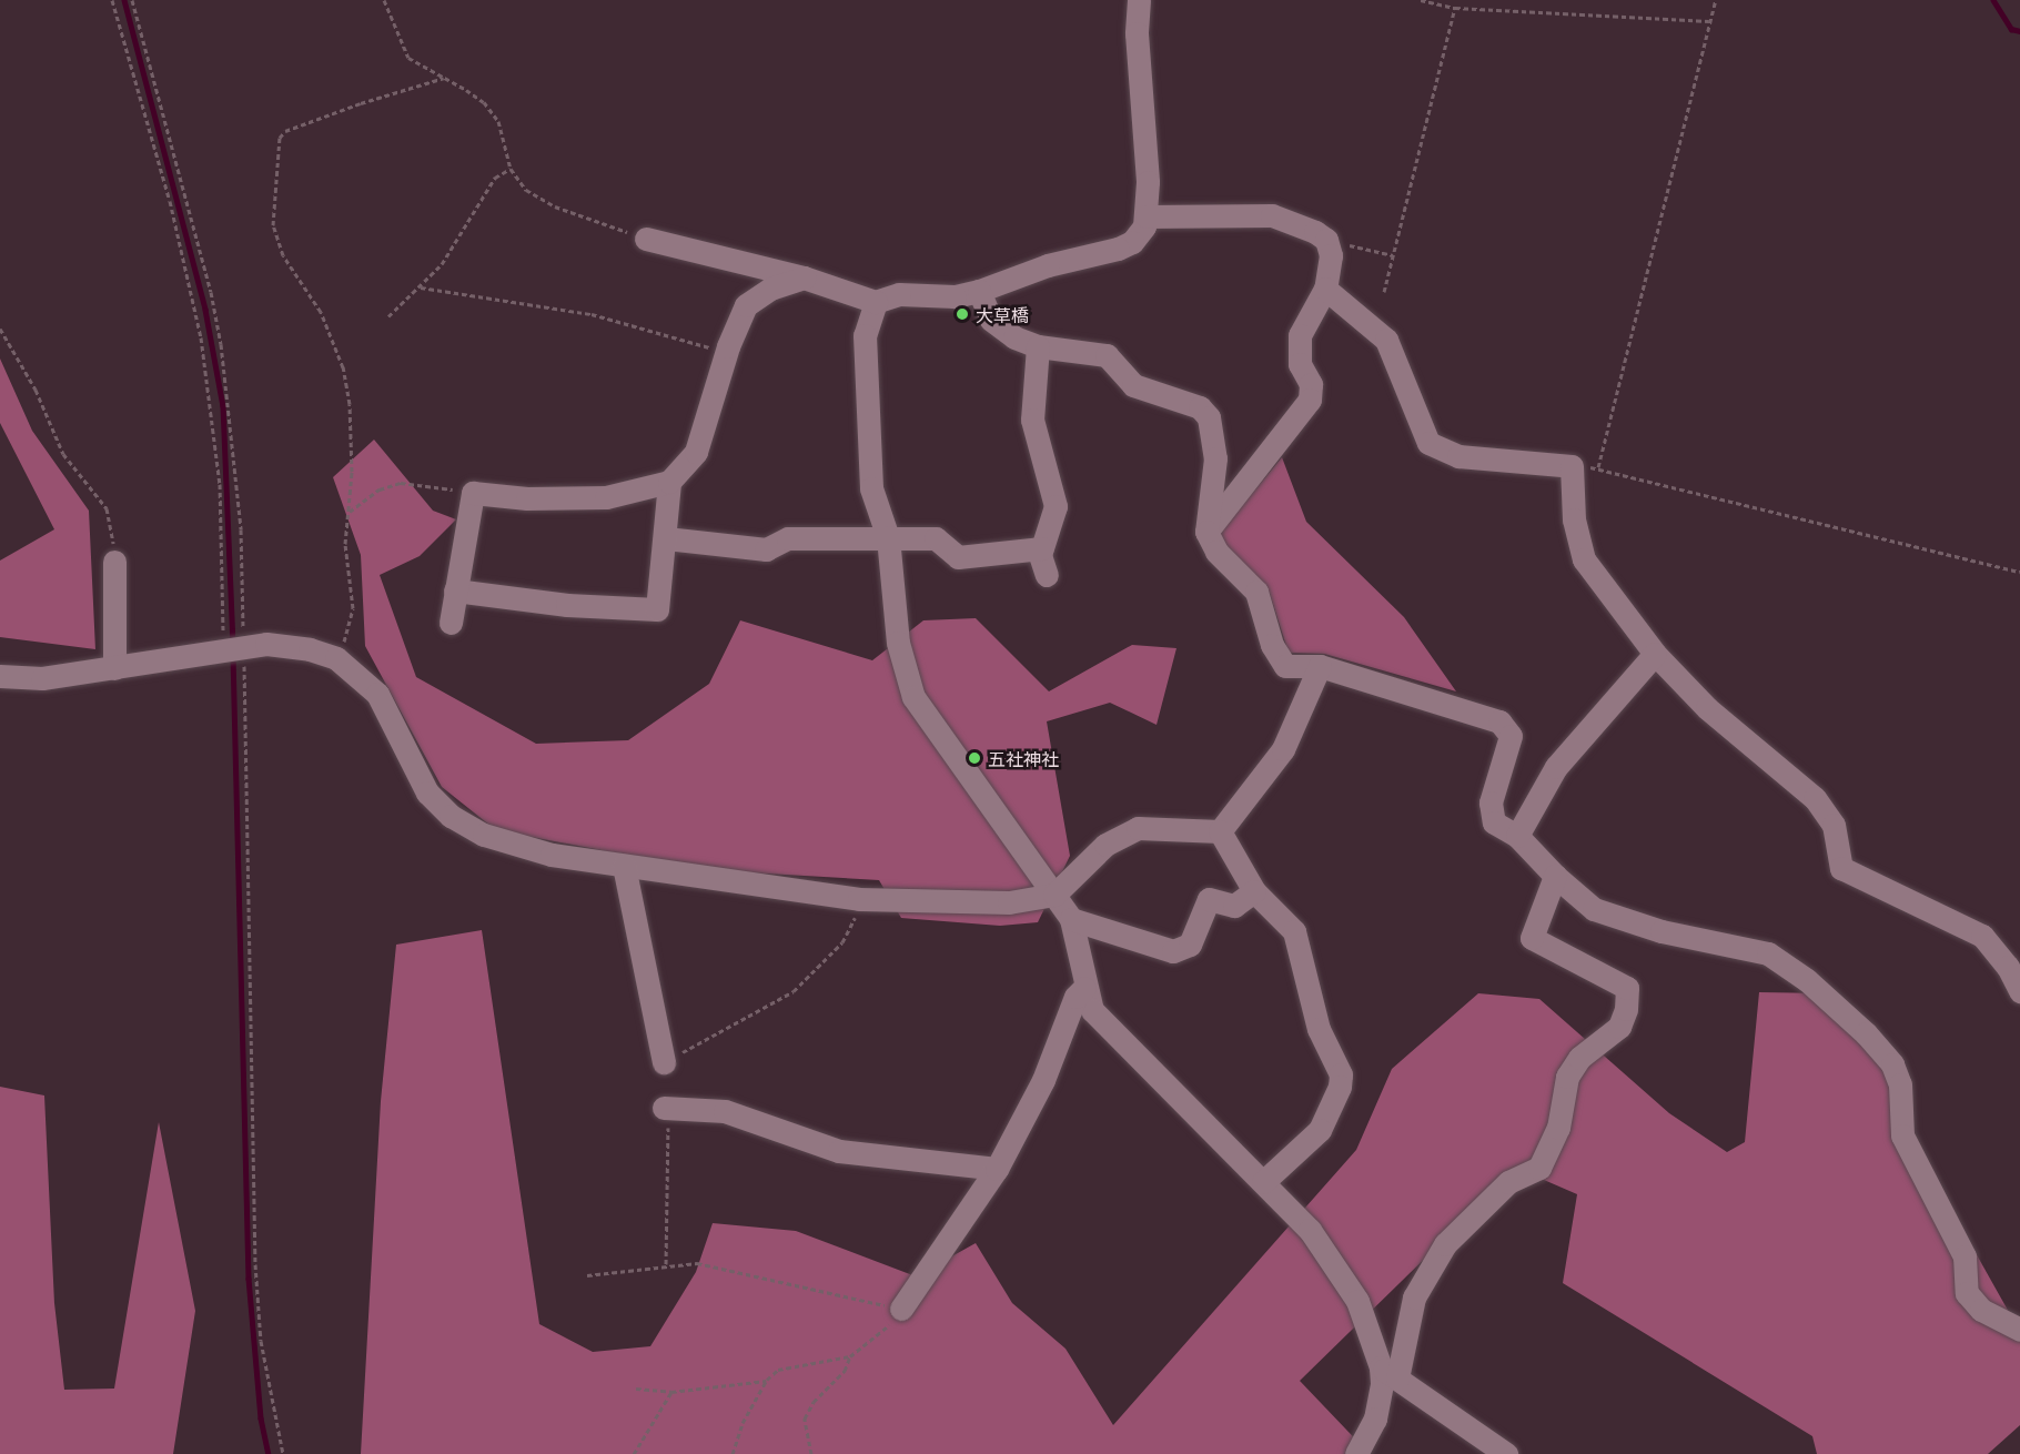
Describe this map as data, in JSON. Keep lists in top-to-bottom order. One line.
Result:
{"places":["大草橋","五社神社"]}
